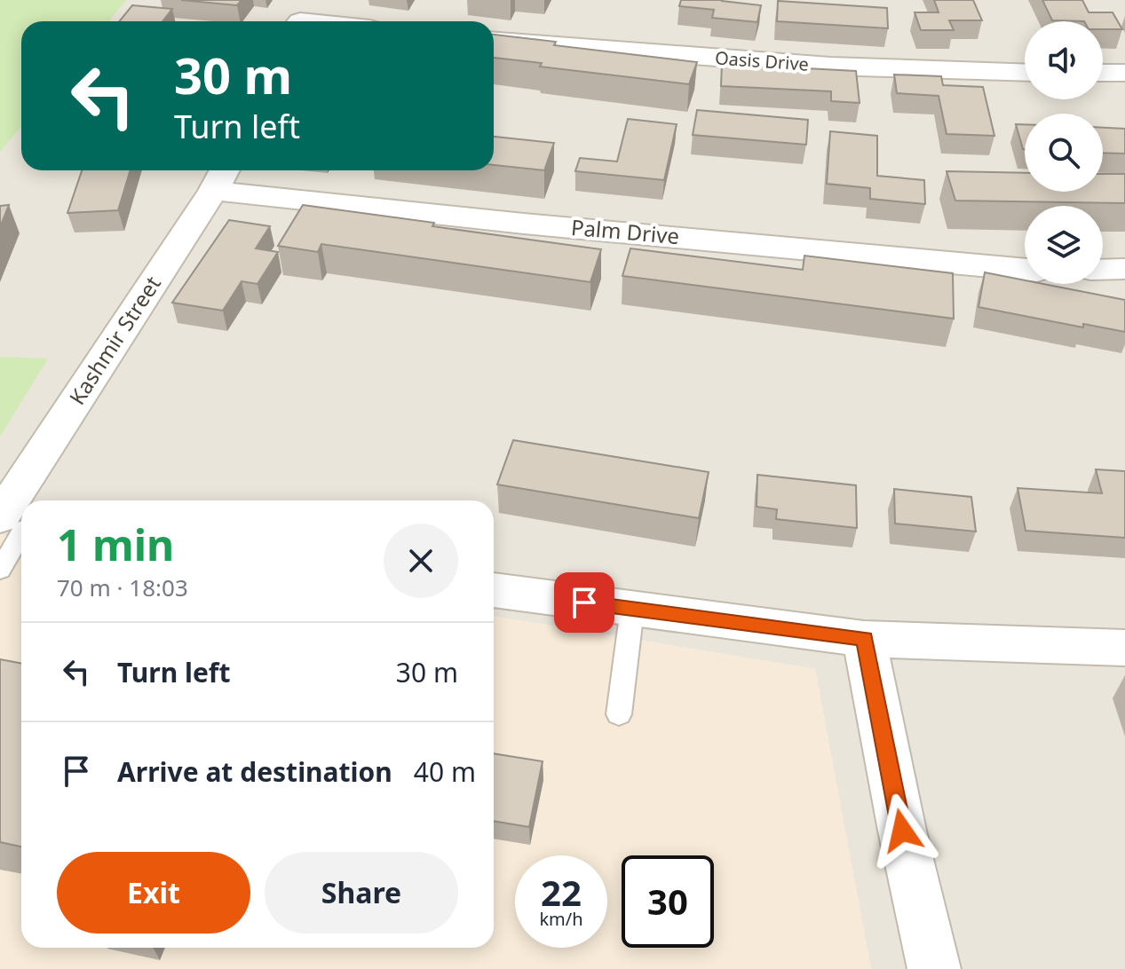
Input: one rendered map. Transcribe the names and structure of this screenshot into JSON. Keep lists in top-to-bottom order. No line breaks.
{"streets":{"street":["Oasis Drive","Palm Drive","Kashmir Street"]},"crossings":[["Palm Drive","Kashmir Street"]],"page":{"turn":["30 m","Turn left"],"heading":["1 min","70 m · 18:03"],"list":[{"name":"Turn left","value":"30 m"},{"name":"Arrive at destination","value":"40 m"}],"buttons":["Exit","Share"],"speed":"22 km/h","limit":"30"}}
